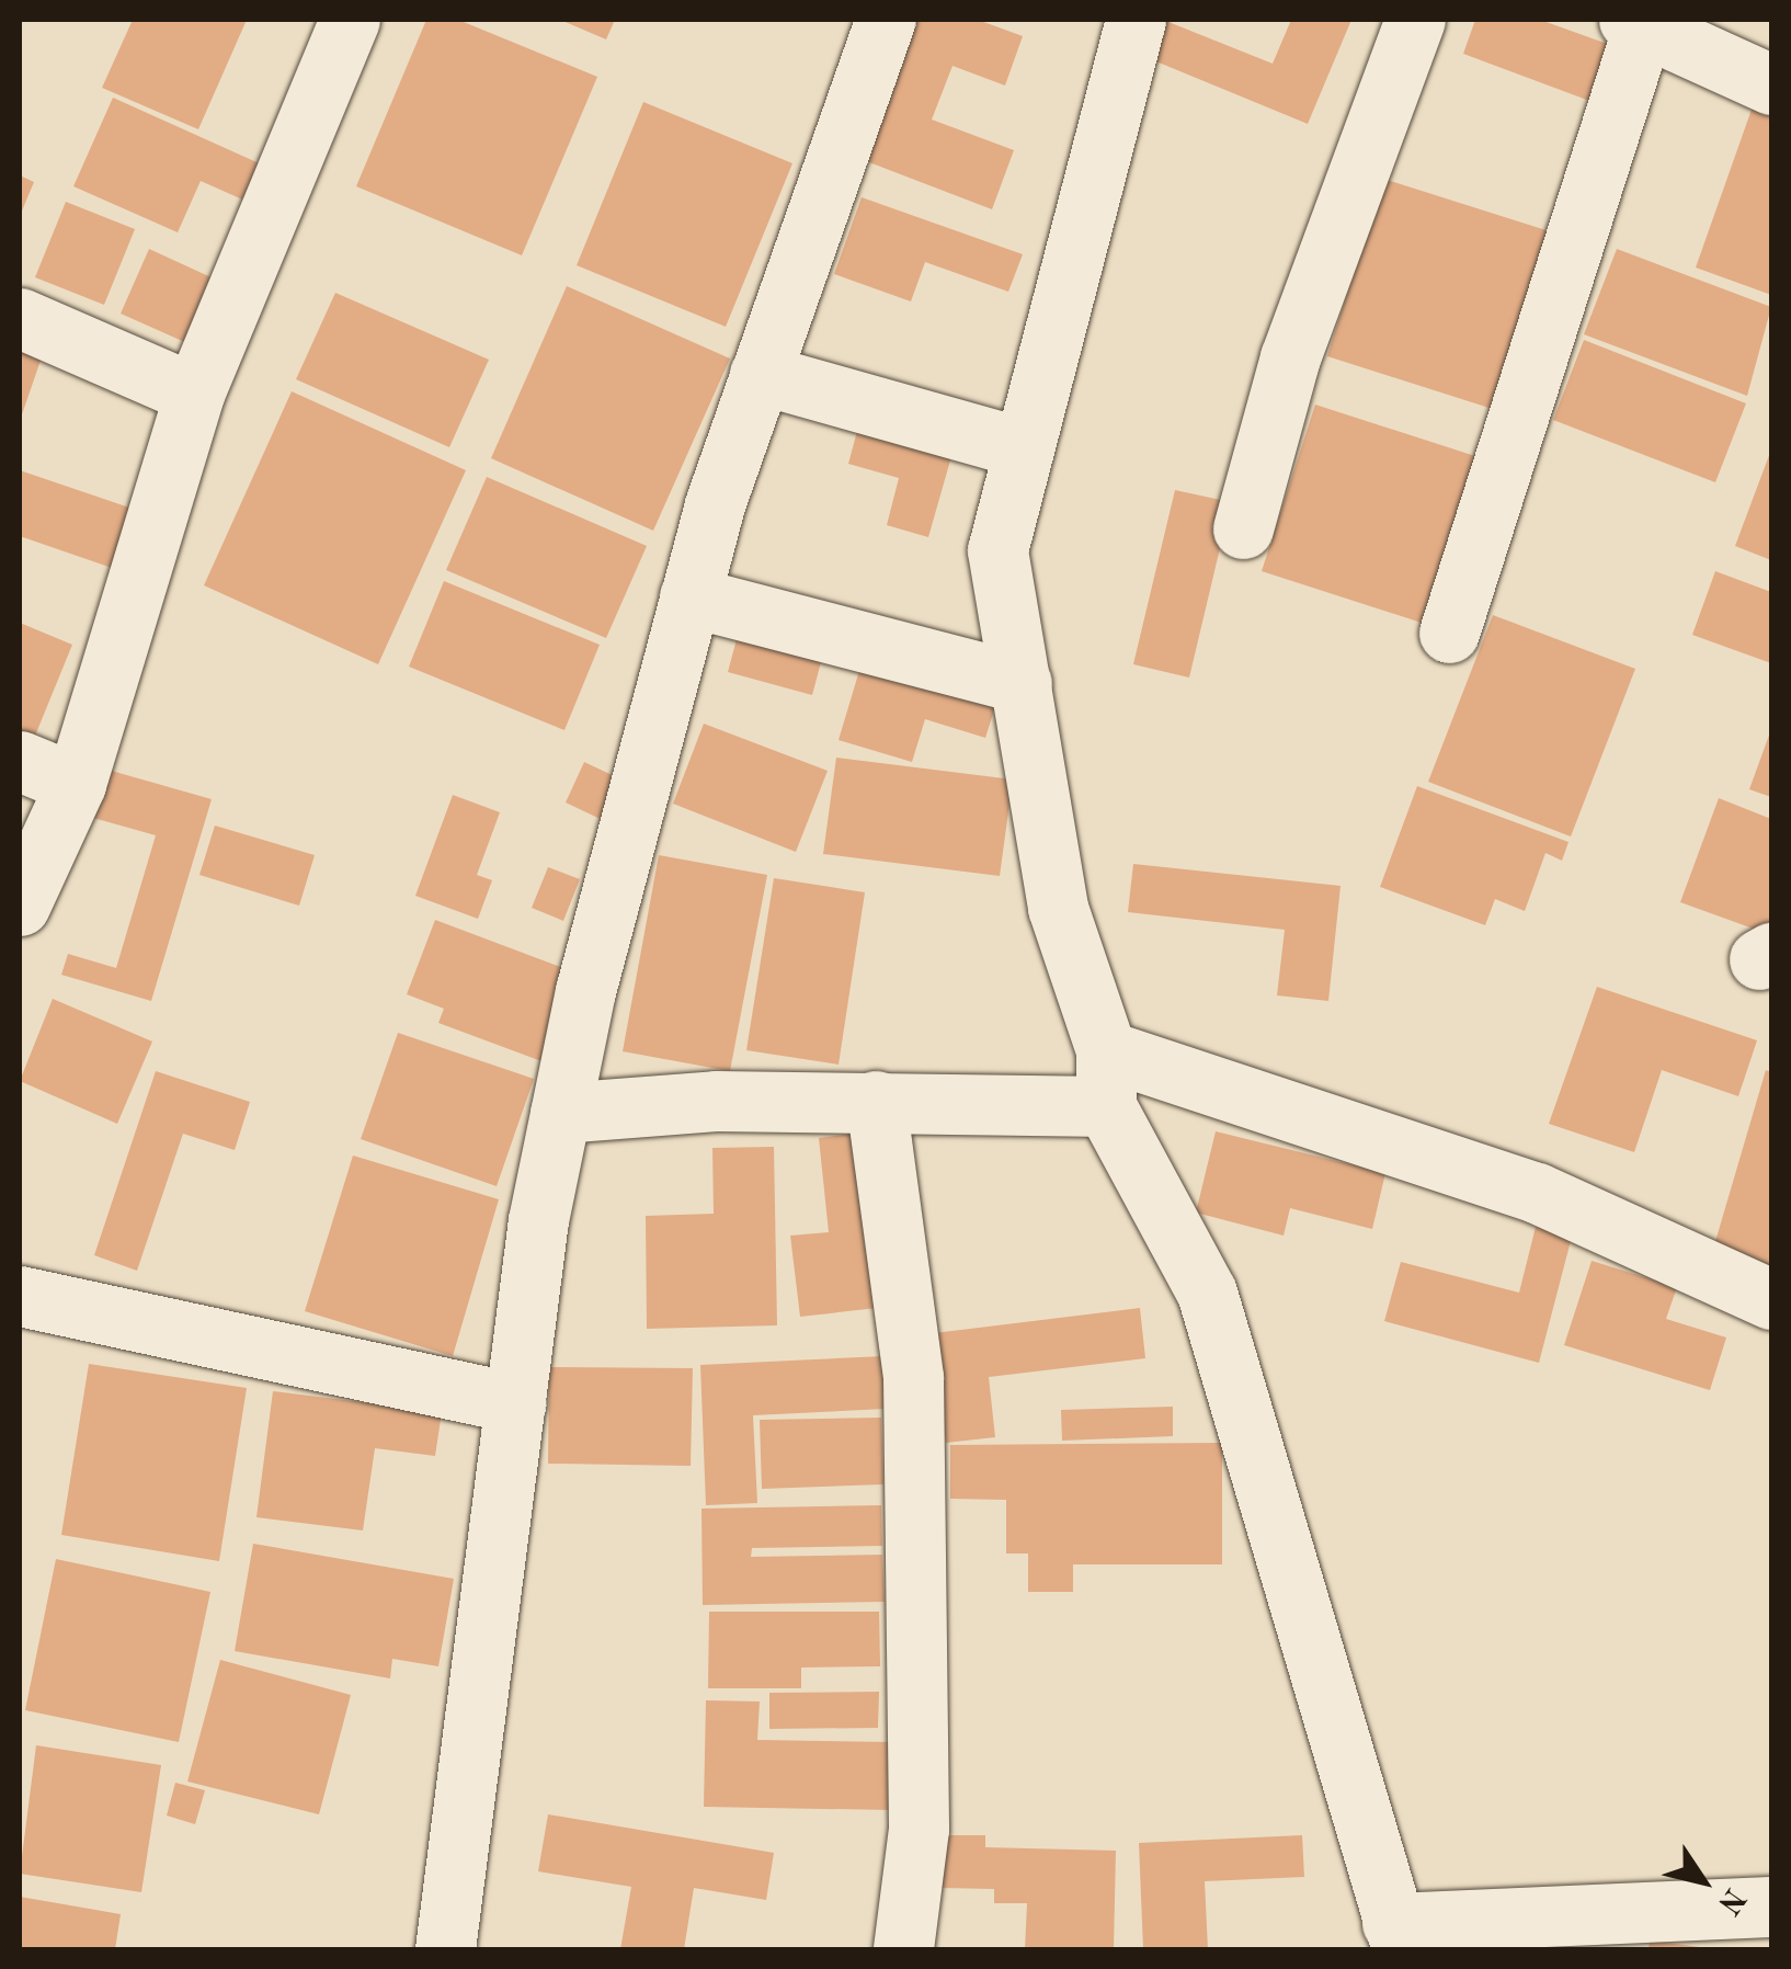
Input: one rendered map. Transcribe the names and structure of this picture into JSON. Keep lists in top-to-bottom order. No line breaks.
{"north":"bottom right"}
